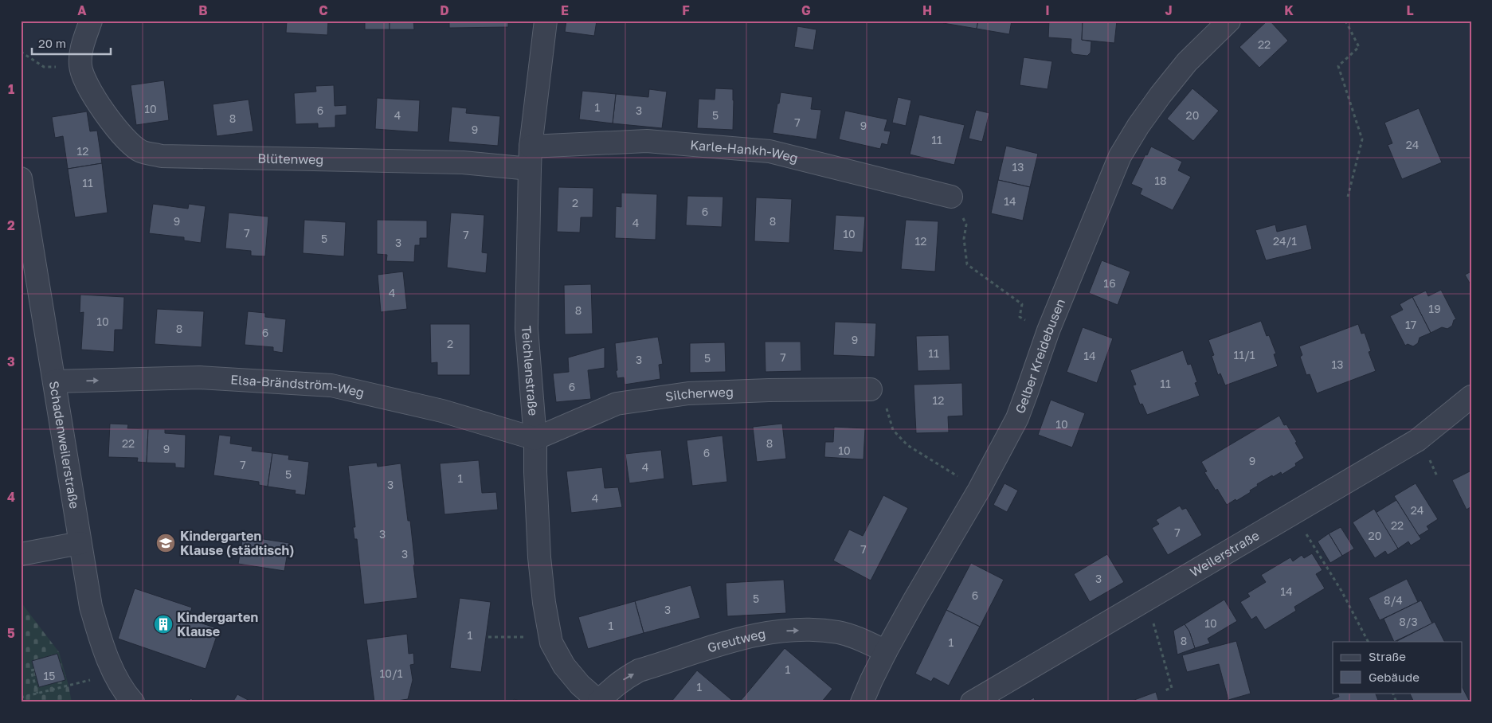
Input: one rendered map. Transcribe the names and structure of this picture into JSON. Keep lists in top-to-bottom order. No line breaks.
{"streets":{"street":["Karle-Hankh-Weg","Blütenweg","Gelber Kreidebusen","Teichlenstraße","Elsa-Brändström-Weg","Silcherweg","Schadenweilerstraße","Weilerstraße","Greutweg"]},"crossings":[["Karle-Hankh-Weg","Teichlenstraße"],["Blütenweg","Teichlenstraße"],["Gelber Kreidebusen","Greutweg"],["Teichlenstraße","Elsa-Brändström-Weg"],["Teichlenstraße","Silcherweg"],["Teichlenstraße","Greutweg"],["Elsa-Brändström-Weg","Silcherweg"],["Elsa-Brändström-Weg","Schadenweilerstraße"]],"one_way":["Elsa-Brändström-Weg","Greutweg"],"places":{"school or university":["Kindergarten Klause (städtisch)"],"building":["Kindergarten Klause"]},"house_numbers":["22","1","10","6","3","4","5","20","8","7","9","9","11","24","12","13","18","11","14","2","6","9","8","4","7","10","7","5","12","24/1","3","16","4","19","8","10","17","8","6","9","2","11","11/1","14","7","5","3","13","11","6","12","10","22","8","9","10","6","9","7","4","5","1","3","4","24","22","7","3","20","7","3","3","14","6","5","8/4","3","8/3","10","1","1","8","1","1","10/1","15","1"],"legend":["Straße","Gebäude"],"scale_bar":"20 m","grid":{"columns":["A","B","C","D","E","F","G","H","I","J","K","L"],"rows":["1","2","3","4","5"]}}
